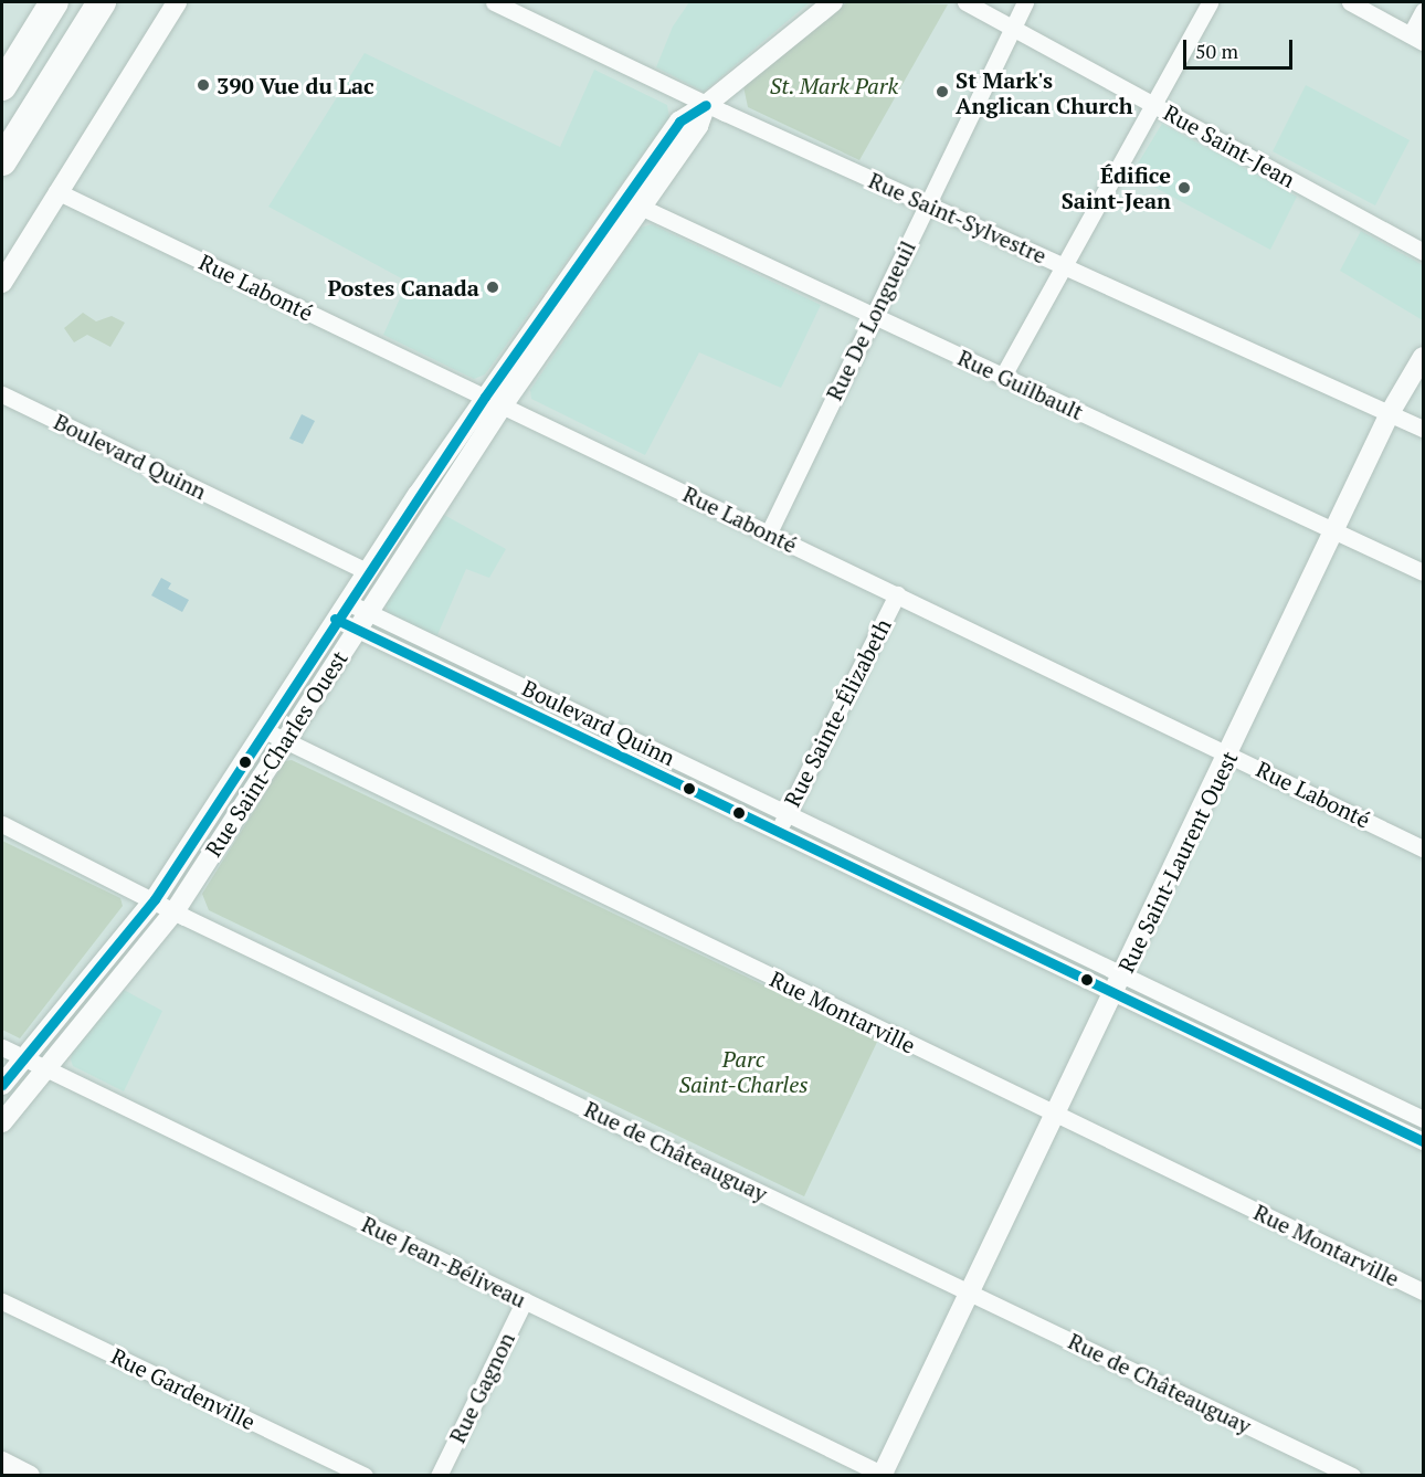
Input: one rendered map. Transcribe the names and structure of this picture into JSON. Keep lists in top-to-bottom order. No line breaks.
{"streets":{"street":["Rue Saint-Jean","Rue Saint-Sylvestre","Rue Labonté","Rue De Longueuil","Rue Guilbault","Boulevard Quinn","Rue Sainte-Élizabeth","Rue Saint-Charles Ouest","Rue Saint-Laurent Ouest","Rue Montarville","Rue de Châteauguay","Rue Jean-Béliveau","Rue Gagnon","Rue Gardenville"]},"crossings":[["Rue Saint-Jean","Rue De Longueuil"],["Rue Saint-Sylvestre","Rue De Longueuil"],["Rue Saint-Sylvestre","Rue Saint-Charles Ouest"],["Rue Saint-Sylvestre","Rue Saint-Laurent Ouest"],["Rue Labonté","Rue De Longueuil"],["Rue Labonté","Rue Sainte-Élizabeth"],["Rue Labonté","Rue Saint-Charles Ouest"],["Rue Labonté","Rue Saint-Laurent Ouest"],["Rue De Longueuil","Rue Guilbault"],["Rue Guilbault","Rue Saint-Charles Ouest"],["Rue Guilbault","Rue Saint-Laurent Ouest"],["Boulevard Quinn","Rue Sainte-Élizabeth"],["Boulevard Quinn","Rue Saint-Charles Ouest"],["Boulevard Quinn","Rue Saint-Laurent Ouest"],["Rue Saint-Charles Ouest","Rue Montarville"],["Rue Saint-Charles Ouest","Rue de Châteauguay"],["Rue Saint-Charles Ouest","Rue Jean-Béliveau"],["Rue Saint-Laurent Ouest","Rue Montarville"],["Rue Saint-Laurent Ouest","Rue de Châteauguay"],["Rue Saint-Laurent Ouest","Rue Jean-Béliveau"],["Rue Jean-Béliveau","Rue Gagnon"]],"parks":["St. Mark Park","Parc Saint-Charles"],"places":["390 Vue du Lac","St Mark's Anglican Church","Édifice Saint-Jean","Postes Canada"],"scale_bar":"50 m"}
